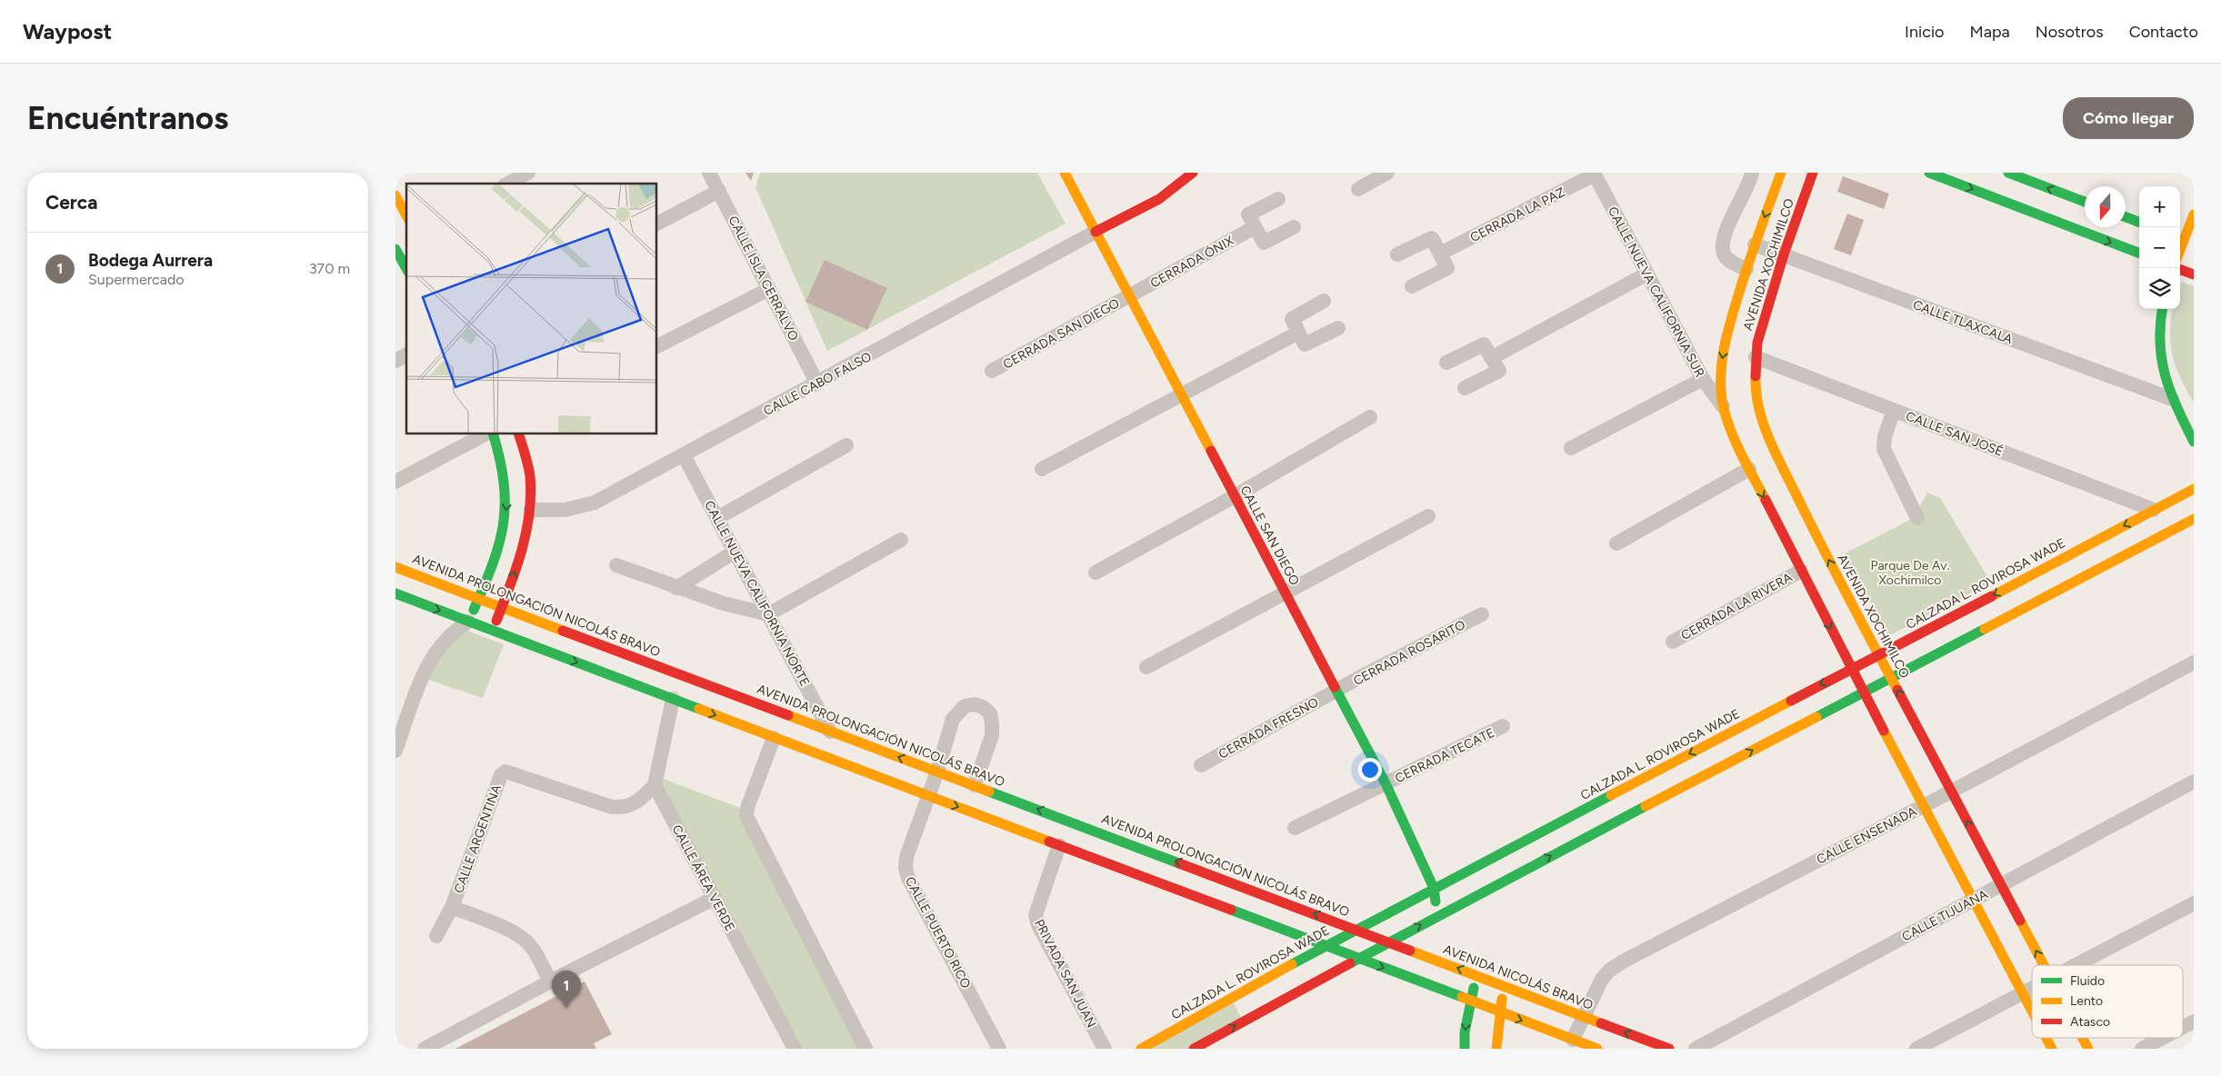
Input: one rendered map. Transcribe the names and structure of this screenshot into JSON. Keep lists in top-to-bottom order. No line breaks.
{"streets":{"main road":["AVENIDA XOCHIMILCO","CALLE SAN DIEGO","CALZADA L. ROVIROSA WADE","AVENIDA PROLONGACIÓN NICOLÁS BRAVO","AVENIDA NICOLÁS BRAVO"],"street":["CERRADA LA PAZ","CERRADA ÓNIX","CALLE ISLA CERRALVO","CALLE NUEVA CALIFORNIA SUR","CALLE TLAXCALA","CERRADA SAN DIEGO","CALLE CABO FALSO","CALLE SAN JOSÉ","CALLE NUEVA CALIFORNIA NORTE","CERRADA LA RIVERA","CERRADA ROSARITO","CERRADA FRESNO","CERRADA TECATE","CALLE ENSENADA","CALLE ARGENTINA","CALLE ÁREA VERDE","CALLE TIJUANA","CALLE PUERTO RICO","PRIVADA SAN JUAN"]},"crossings":[["CERRADA LA PAZ","CALLE NUEVA CALIFORNIA SUR"],["CERRADA ÓNIX","CERRADA SAN DIEGO"],["CERRADA ÓNIX","CALLE SAN DIEGO"],["AVENIDA XOCHIMILCO","CALLE NUEVA CALIFORNIA SUR"],["AVENIDA XOCHIMILCO","CALLE TLAXCALA"],["AVENIDA XOCHIMILCO","CALLE SAN JOSÉ"],["AVENIDA XOCHIMILCO","CALZADA L. ROVIROSA WADE"],["AVENIDA XOCHIMILCO","CERRADA LA RIVERA"],["AVENIDA XOCHIMILCO","CALLE ENSENADA"],["AVENIDA XOCHIMILCO","CALLE TIJUANA"],["CALLE ISLA CERRALVO","CALLE CABO FALSO"],["CERRADA SAN DIEGO","CALLE SAN DIEGO"],["CALLE CABO FALSO","CALLE SAN DIEGO"],["CALLE CABO FALSO","CALLE NUEVA CALIFORNIA NORTE"],["CALLE SAN JOSÉ","CALZADA L. ROVIROSA WADE"],["CALLE SAN DIEGO","CALZADA L. ROVIROSA WADE"],["CALLE SAN DIEGO","CERRADA ROSARITO"],["CALLE SAN DIEGO","CERRADA FRESNO"],["CALLE SAN DIEGO","CERRADA TECATE"],["CALZADA L. ROVIROSA WADE","AVENIDA PROLONGACIÓN NICOLÁS BRAVO"],["CALZADA L. ROVIROSA WADE","AVENIDA NICOLÁS BRAVO"],["CALLE NUEVA CALIFORNIA NORTE","AVENIDA PROLONGACIÓN NICOLÁS BRAVO"],["AVENIDA PROLONGACIÓN NICOLÁS BRAVO","CALLE PUERTO RICO"],["AVENIDA PROLONGACIÓN NICOLÁS BRAVO","AVENIDA NICOLÁS BRAVO"],["CERRADA ROSARITO","CERRADA FRESNO"],["CALLE ENSENADA","AVENIDA NICOLÁS BRAVO"],["CALLE ARGENTINA","CALLE ÁREA VERDE"]],"parks":["Parque De Av. Xochimilco"],"legend":["Fluido","Lento","Atasco"],"north":"bottom","page":{"header":"Waypost","nav":["Inicio","Mapa","Nosotros","Contacto"],"buttons":"Cómo llegar","title":"Encuéntranos","heading":"Cerca","map_buttons":["+","−"],"list":[{"mark":"1","name":"Bodega Aurrera","note":"Supermercado","value":"370 m"}],"pins":"1"}}
